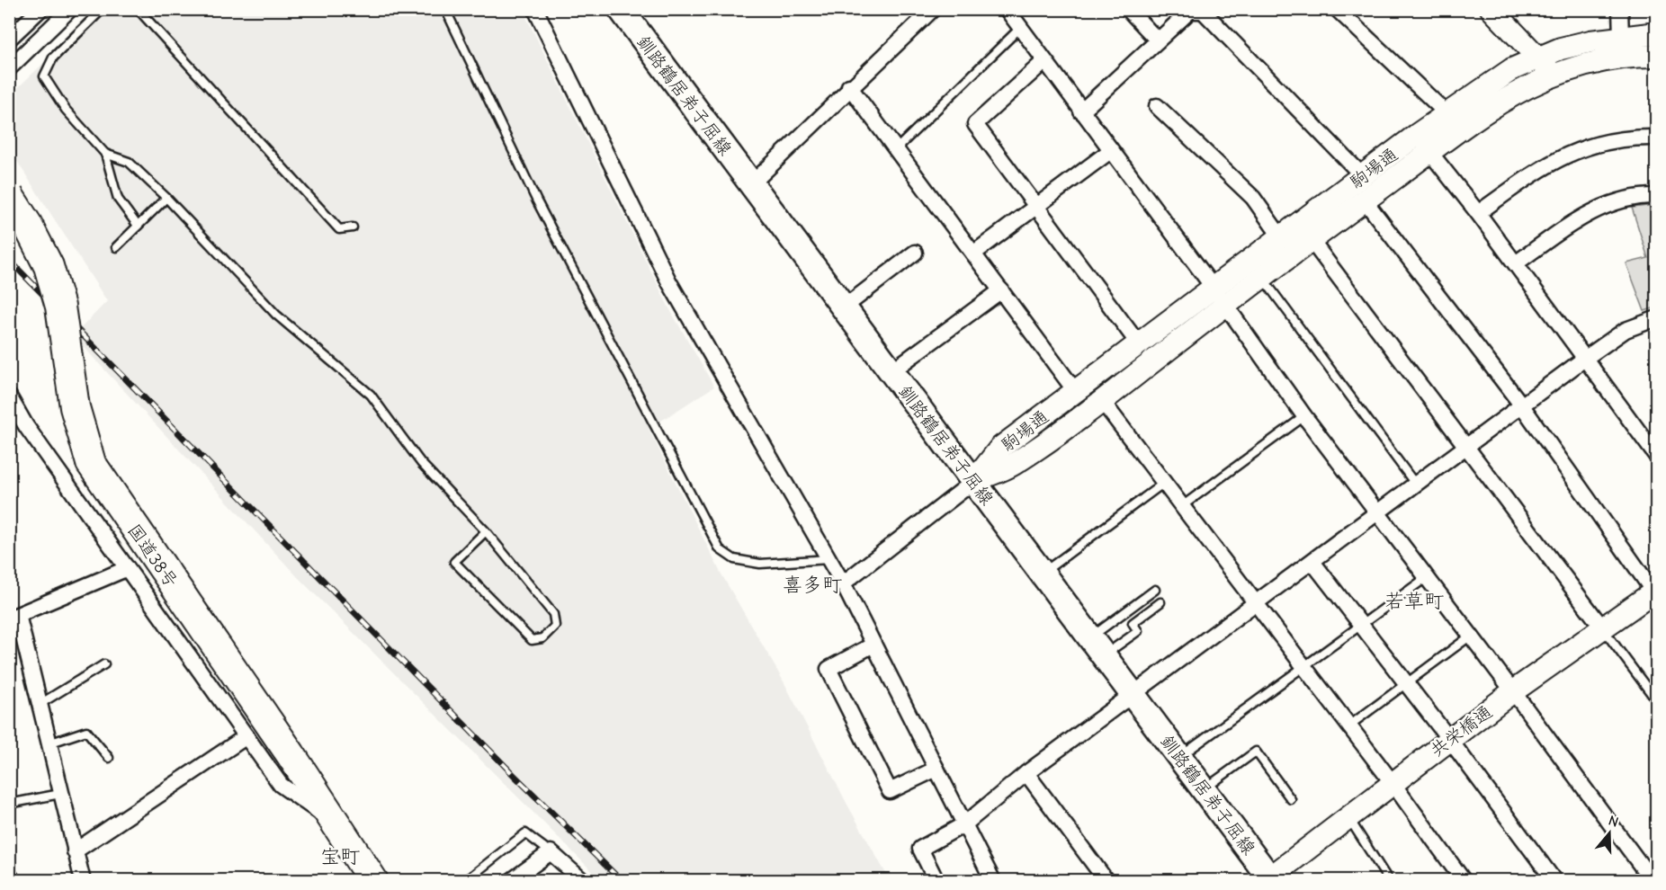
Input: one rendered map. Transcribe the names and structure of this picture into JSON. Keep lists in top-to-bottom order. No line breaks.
{"streets":{"highway":["国道38号"],"main road":["釧路鶴居弟子屈線"],"street":["駒場通","共栄橋通"]},"crossings":[["釧路鶴居弟子屈線","駒場通"],["釧路鶴居弟子屈線","共栄橋通"]],"districts":["喜多町","若草町","宝町"],"north":"top"}
